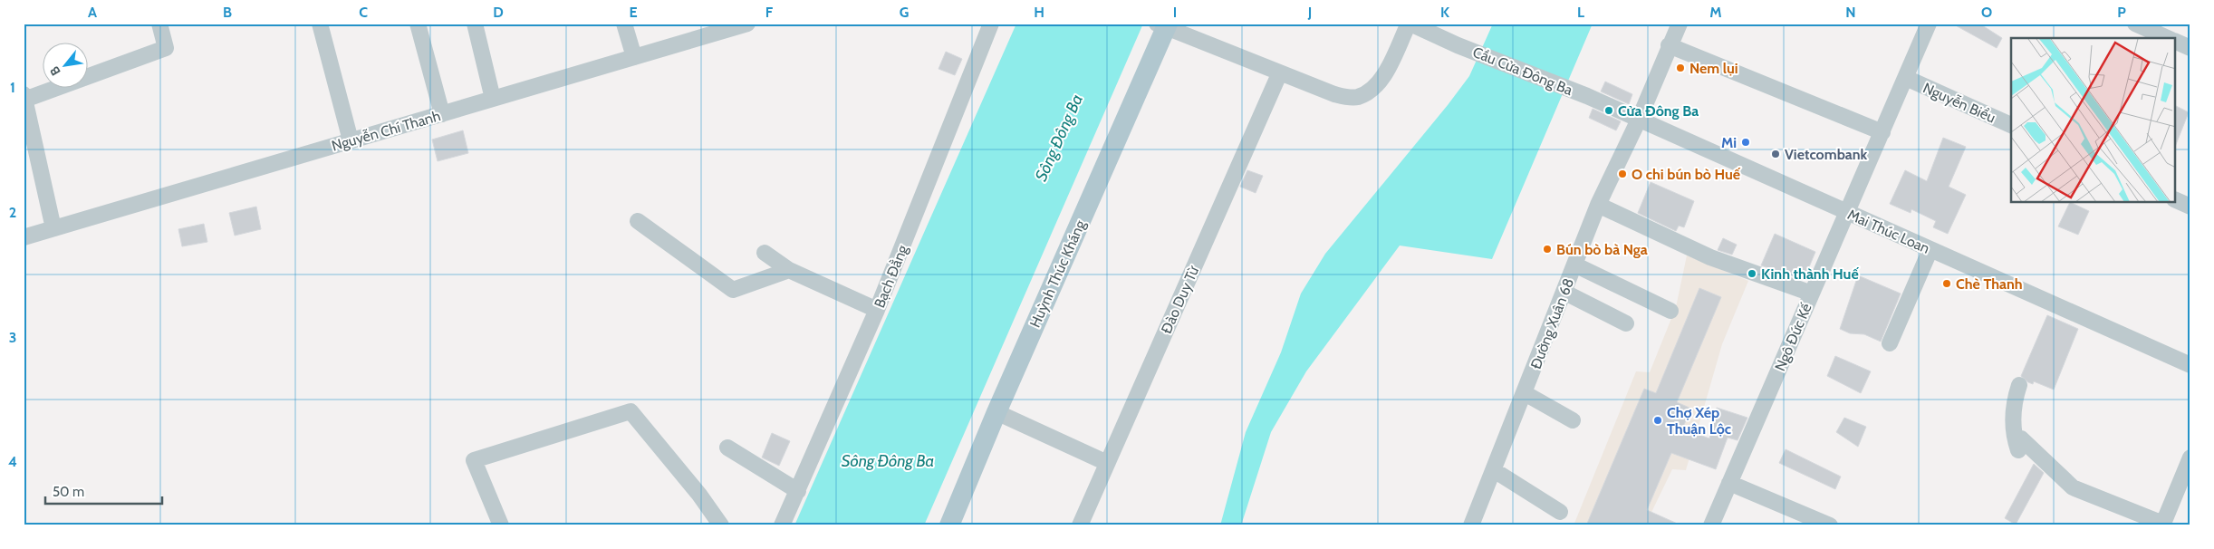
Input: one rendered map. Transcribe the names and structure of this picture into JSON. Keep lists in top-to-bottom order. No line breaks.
{"streets":{"main road":["Huỳnh Thúc Kháng"],"street":["Cầu Cửa Đông Ba","Nguyễn Biểu","Nguyễn Chí Thanh","Mai Thúc Loan","Bạch Đằng","Đào Duy Từ","Đường Xuân 68","Ngô Đức Kế"]},"crossings":[["Cầu Cửa Đông Ba","Mai Thúc Loan"],["Nguyễn Biểu","Ngô Đức Kế"],["Mai Thúc Loan","Đường Xuân 68"],["Mai Thúc Loan","Ngô Đức Kế"]],"water":["Sông Đông Ba"],"places":["Nem lụi","Cửa Đông Ba","Mi","Vietcombank","O chi bún bò Huế","Bún bò bà Nga","Kinh thành Huế","Chè Thanh","Chợ Xép Thuận Lộc"],"scale_bar":"50 m","north":"bottom left","grid":{"columns":["A","B","C","D","E","F","G","H","I","J","K","L","M","N","O","P"],"rows":["1","2","3","4"]}}
